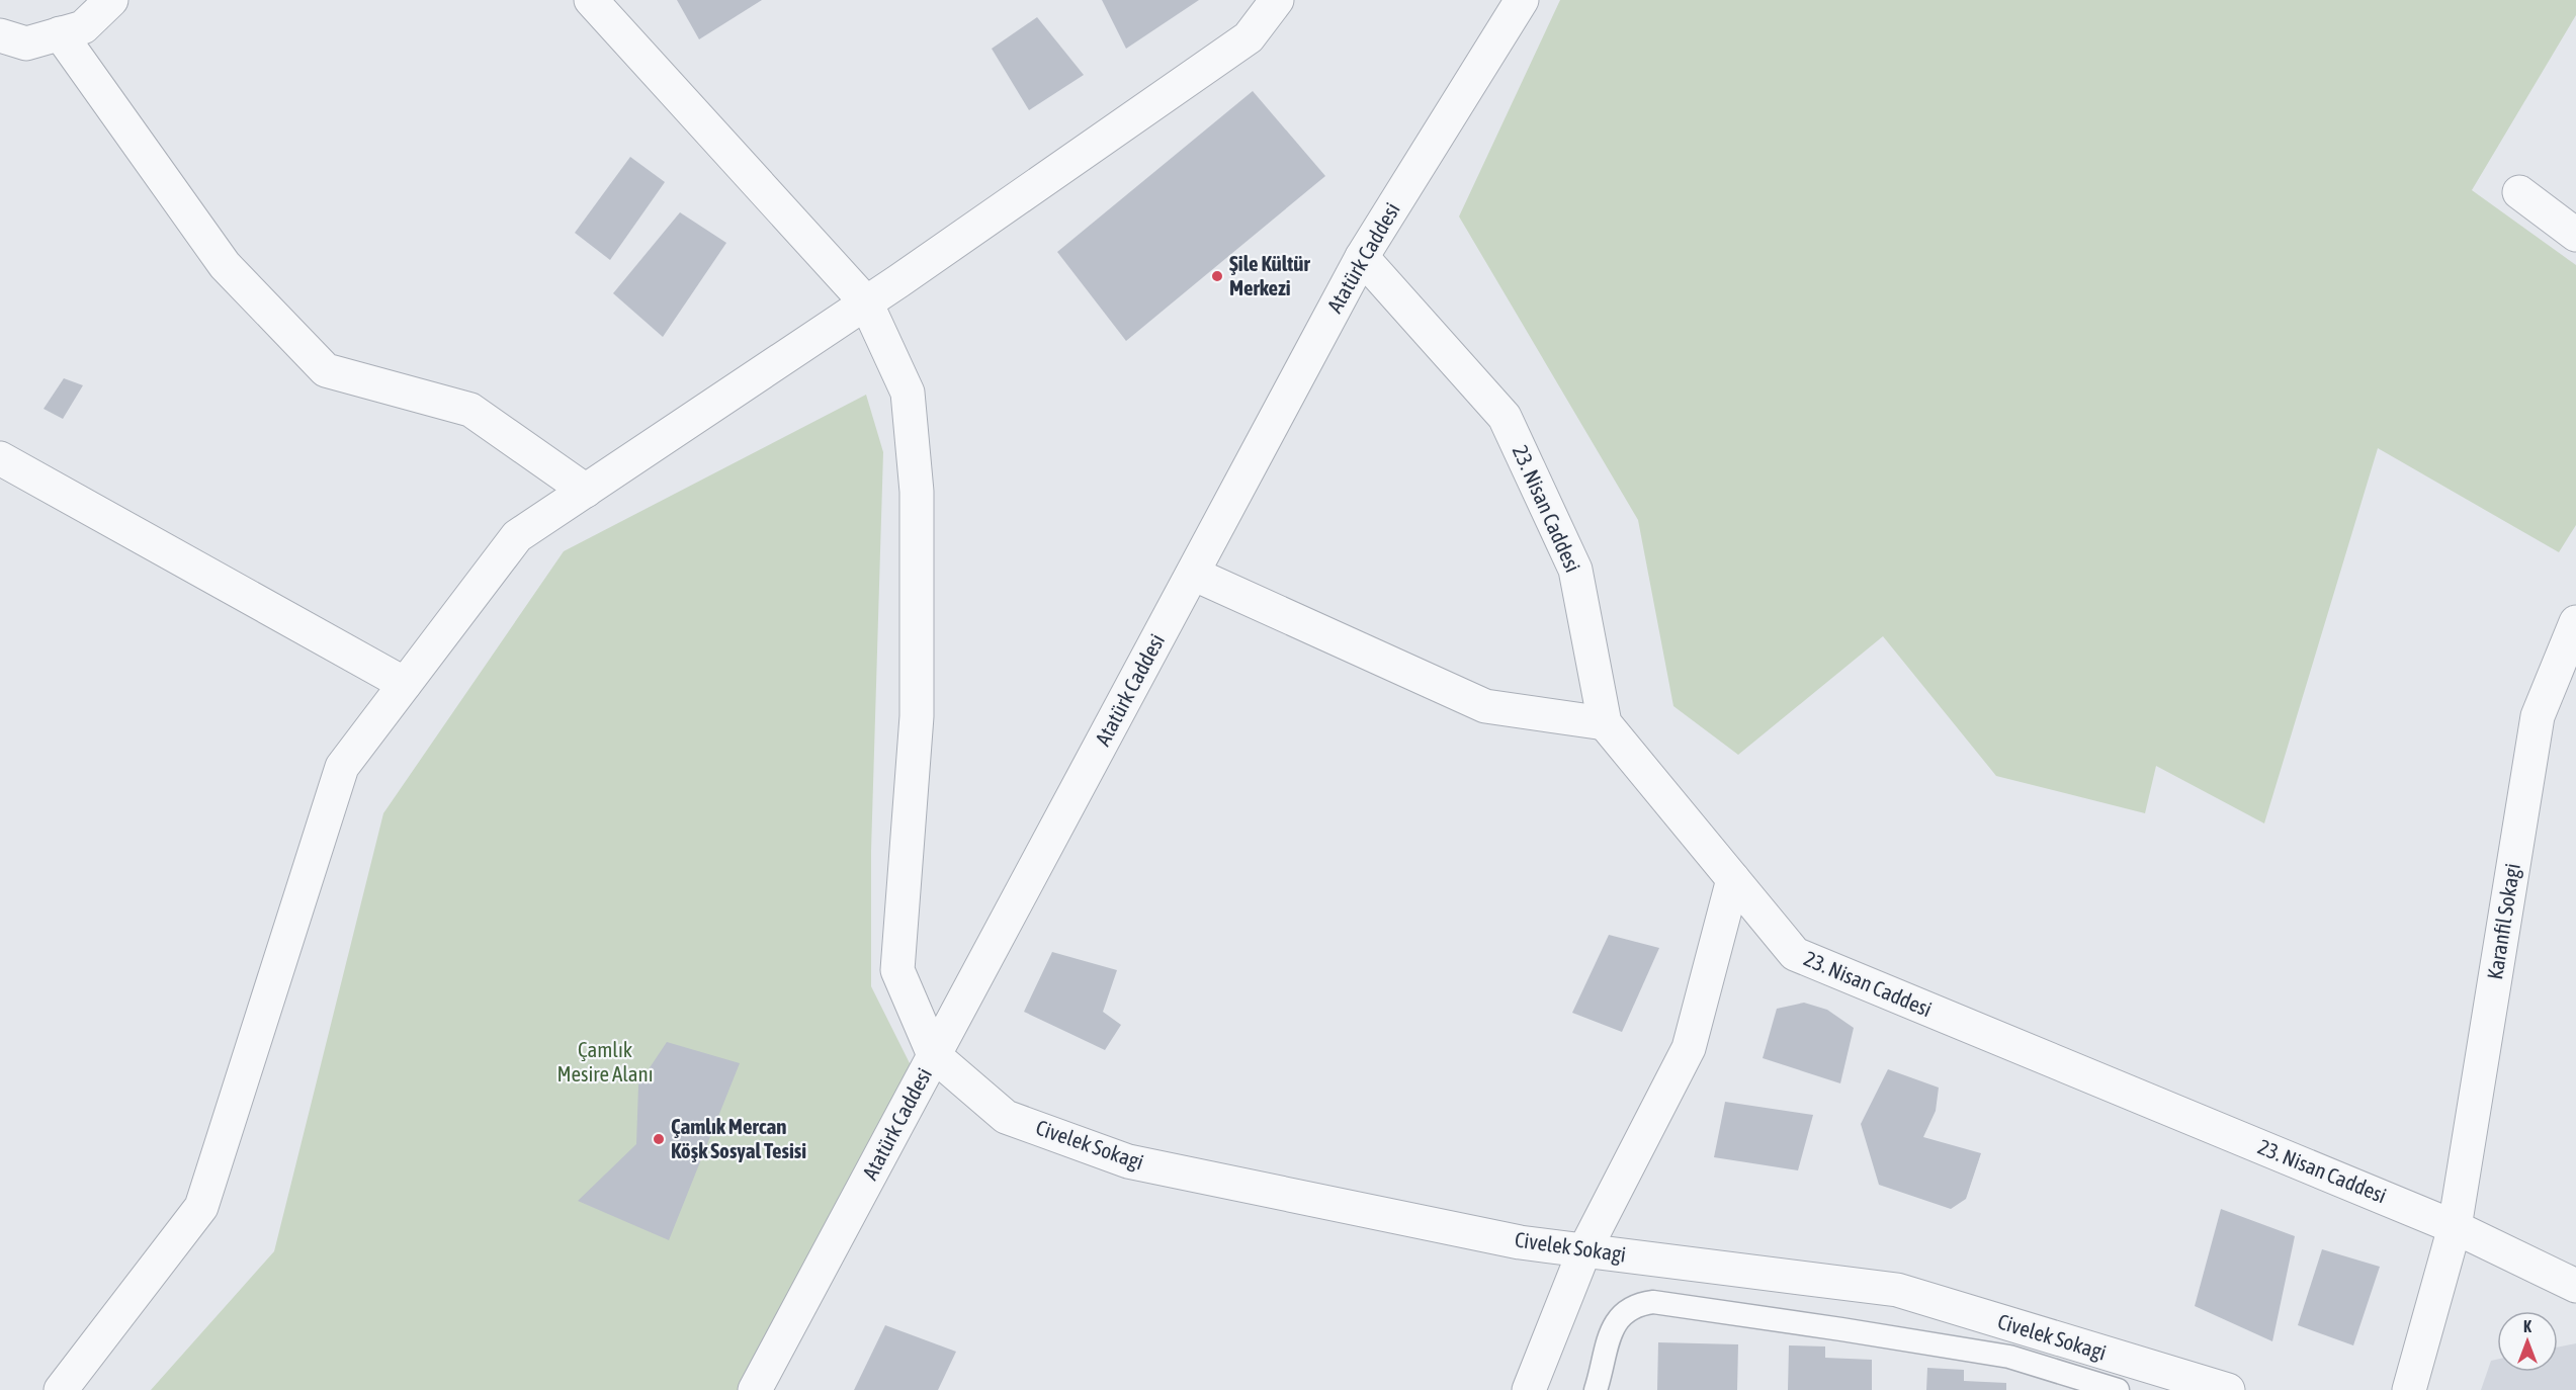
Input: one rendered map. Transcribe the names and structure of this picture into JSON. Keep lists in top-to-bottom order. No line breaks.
{"streets":{"street":["Atatürk Caddesi","23. Nisan Caddesi","Karanfil Sokagi","Civelek Sokagi"]},"crossings":[["Atatürk Caddesi","23. Nisan Caddesi"],["Atatürk Caddesi","Civelek Sokagi"],["23. Nisan Caddesi","Karanfil Sokagi"]],"parks":["Çamlık Mesire Alanı"],"places":["Şile Kültür Merkezi","Çamlık Mercan Köşk Sosyal Tesisi"],"north":"top"}
